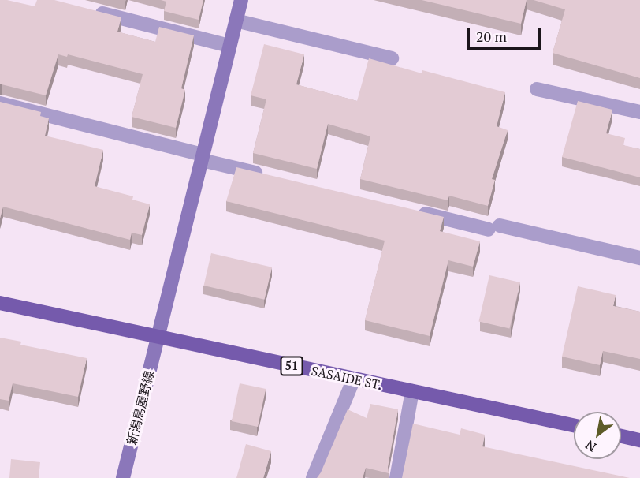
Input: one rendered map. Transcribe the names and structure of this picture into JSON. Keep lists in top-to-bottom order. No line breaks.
{"streets":{"main road":["51","SASAIDE ST."],"street":["新潟鳥屋野線"]},"crossings":[["SASAIDE ST.","新潟鳥屋野線"]],"scale_bar":"20 m","north":"bottom left"}
